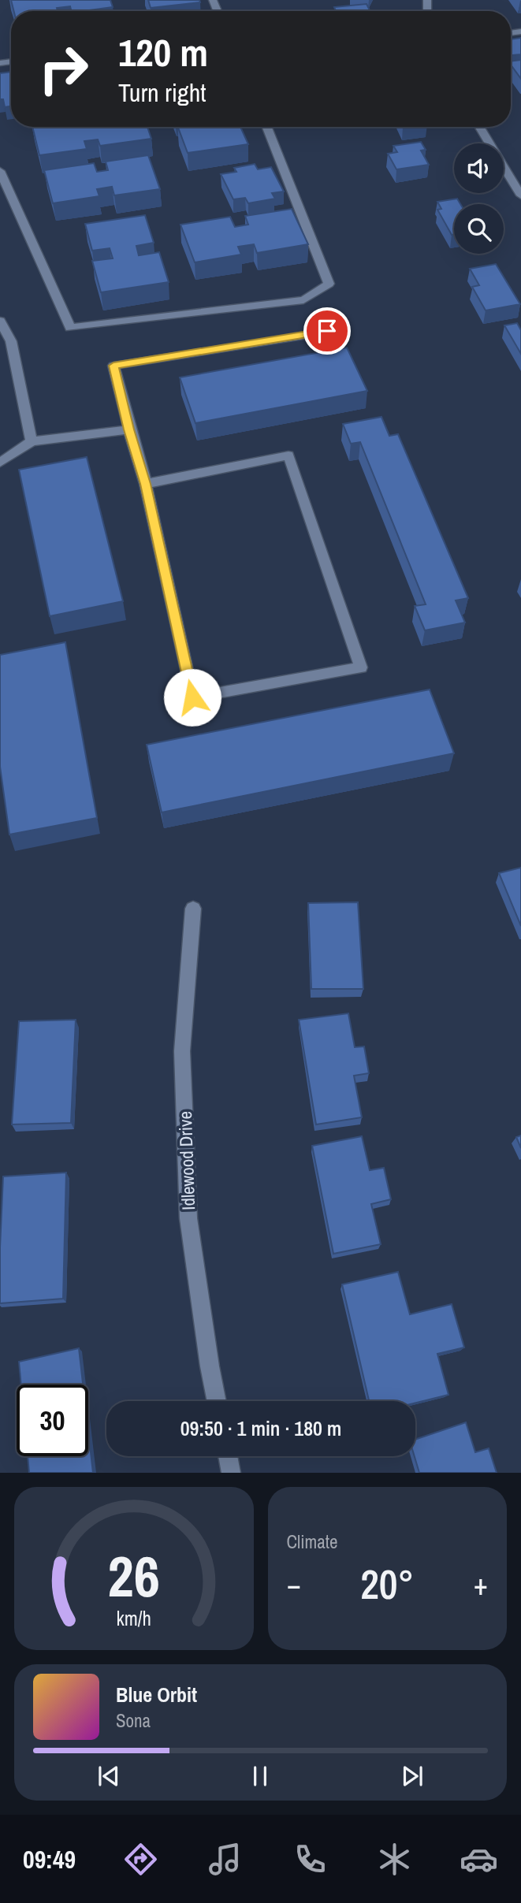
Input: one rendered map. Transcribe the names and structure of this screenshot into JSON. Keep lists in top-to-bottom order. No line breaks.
{"streets":{"street":["Idlewood Drive"]},"page":{"turn":["120 m","Turn right"],"limit":"30","trip":"09:50 · 1 min · 180 m","tile":"Climate","heat":["−","20°","+"],"song":["Blue Orbit","Sona"],"tabs":"09:49","gauge":["26","km/h"]}}
